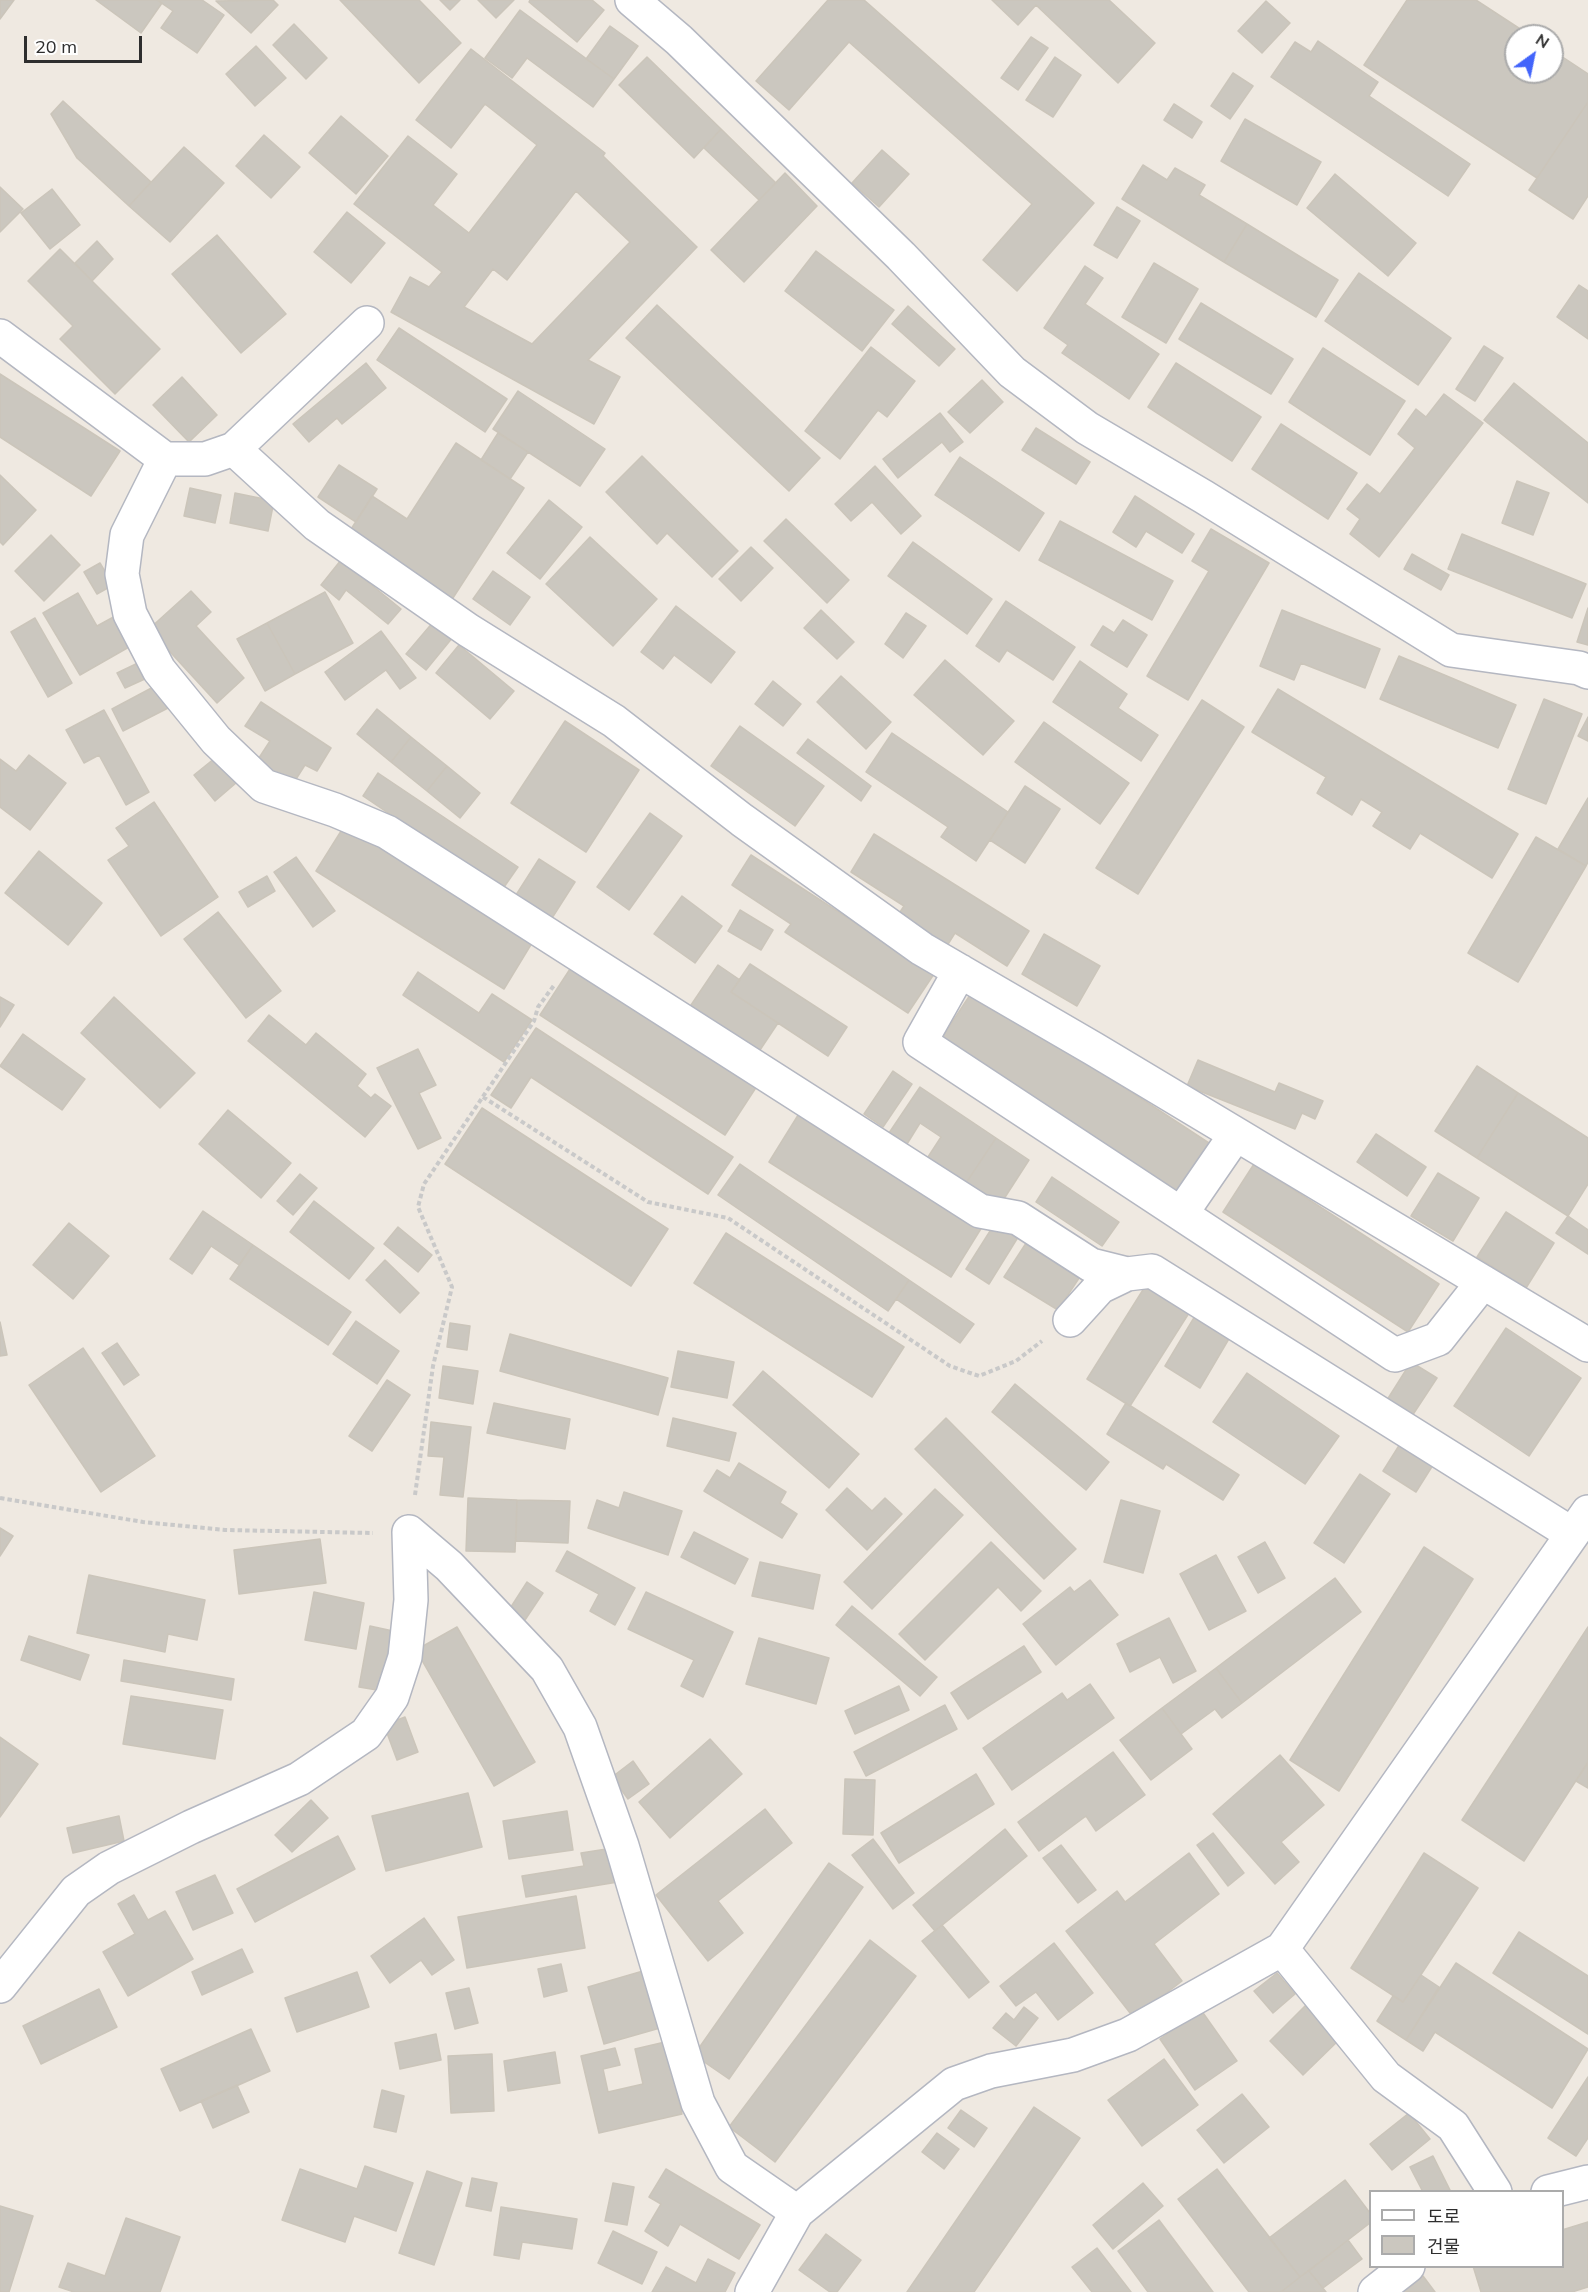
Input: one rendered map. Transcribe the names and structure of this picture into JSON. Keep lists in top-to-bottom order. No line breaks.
{"legend":["도로","건물"],"scale_bar":"20 m","north":"top right"}
